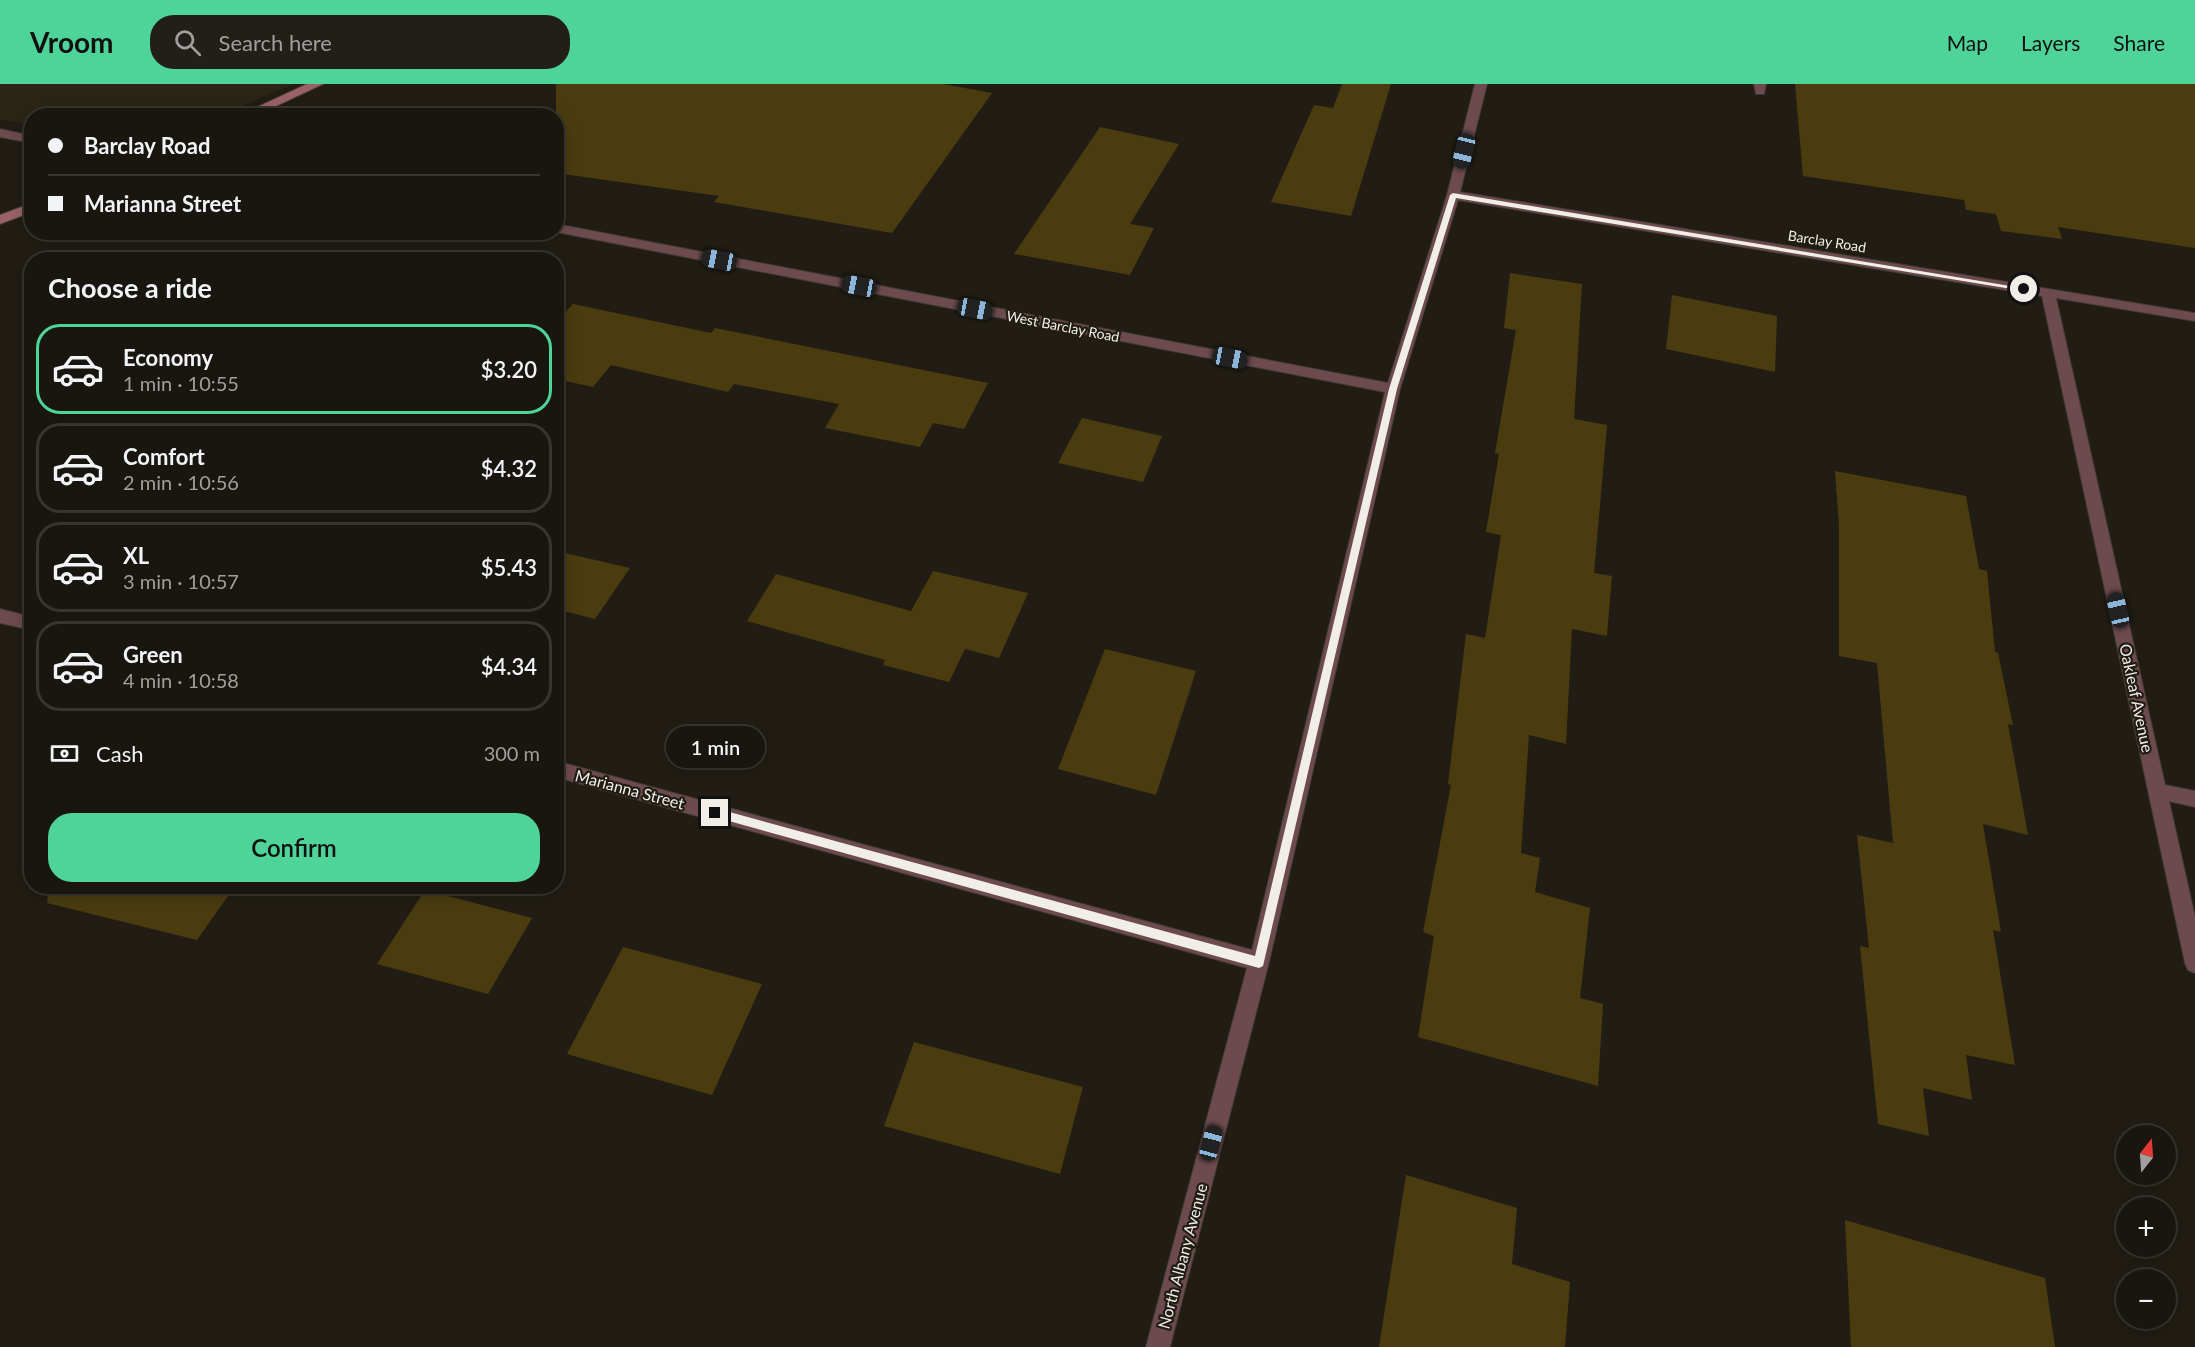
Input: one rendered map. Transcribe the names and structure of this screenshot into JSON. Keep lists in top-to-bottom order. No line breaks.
{"streets":{"street":["Barclay Road","West Barclay Road","Oakleaf Avenue","Marianna Street","North Albany Avenue"]},"crossings":[["Barclay Road","Oakleaf Avenue"],["Barclay Road","North Albany Avenue"],["West Barclay Road","North Albany Avenue"],["Marianna Street","North Albany Avenue"]],"north":"top","page":{"header":"Vroom","search":"Search here","nav":["Map","Layers","Share"],"banner":["Barclay Road","Marianna Street"],"heading":"Choose a ride","list":[{"name":"Economy","note":"1 min · 10:55","value":"$3.20"},{"name":"Comfort","note":"2 min · 10:56","value":"$4.32"},{"name":"XL","note":"3 min · 10:57","value":"$5.43"},{"name":"Green","note":"4 min · 10:58","value":"$4.34"}],"pay":["Cash","300 m"],"bubble":"1 min","buttons":"Confirm","map_buttons":["+","−"]}}
